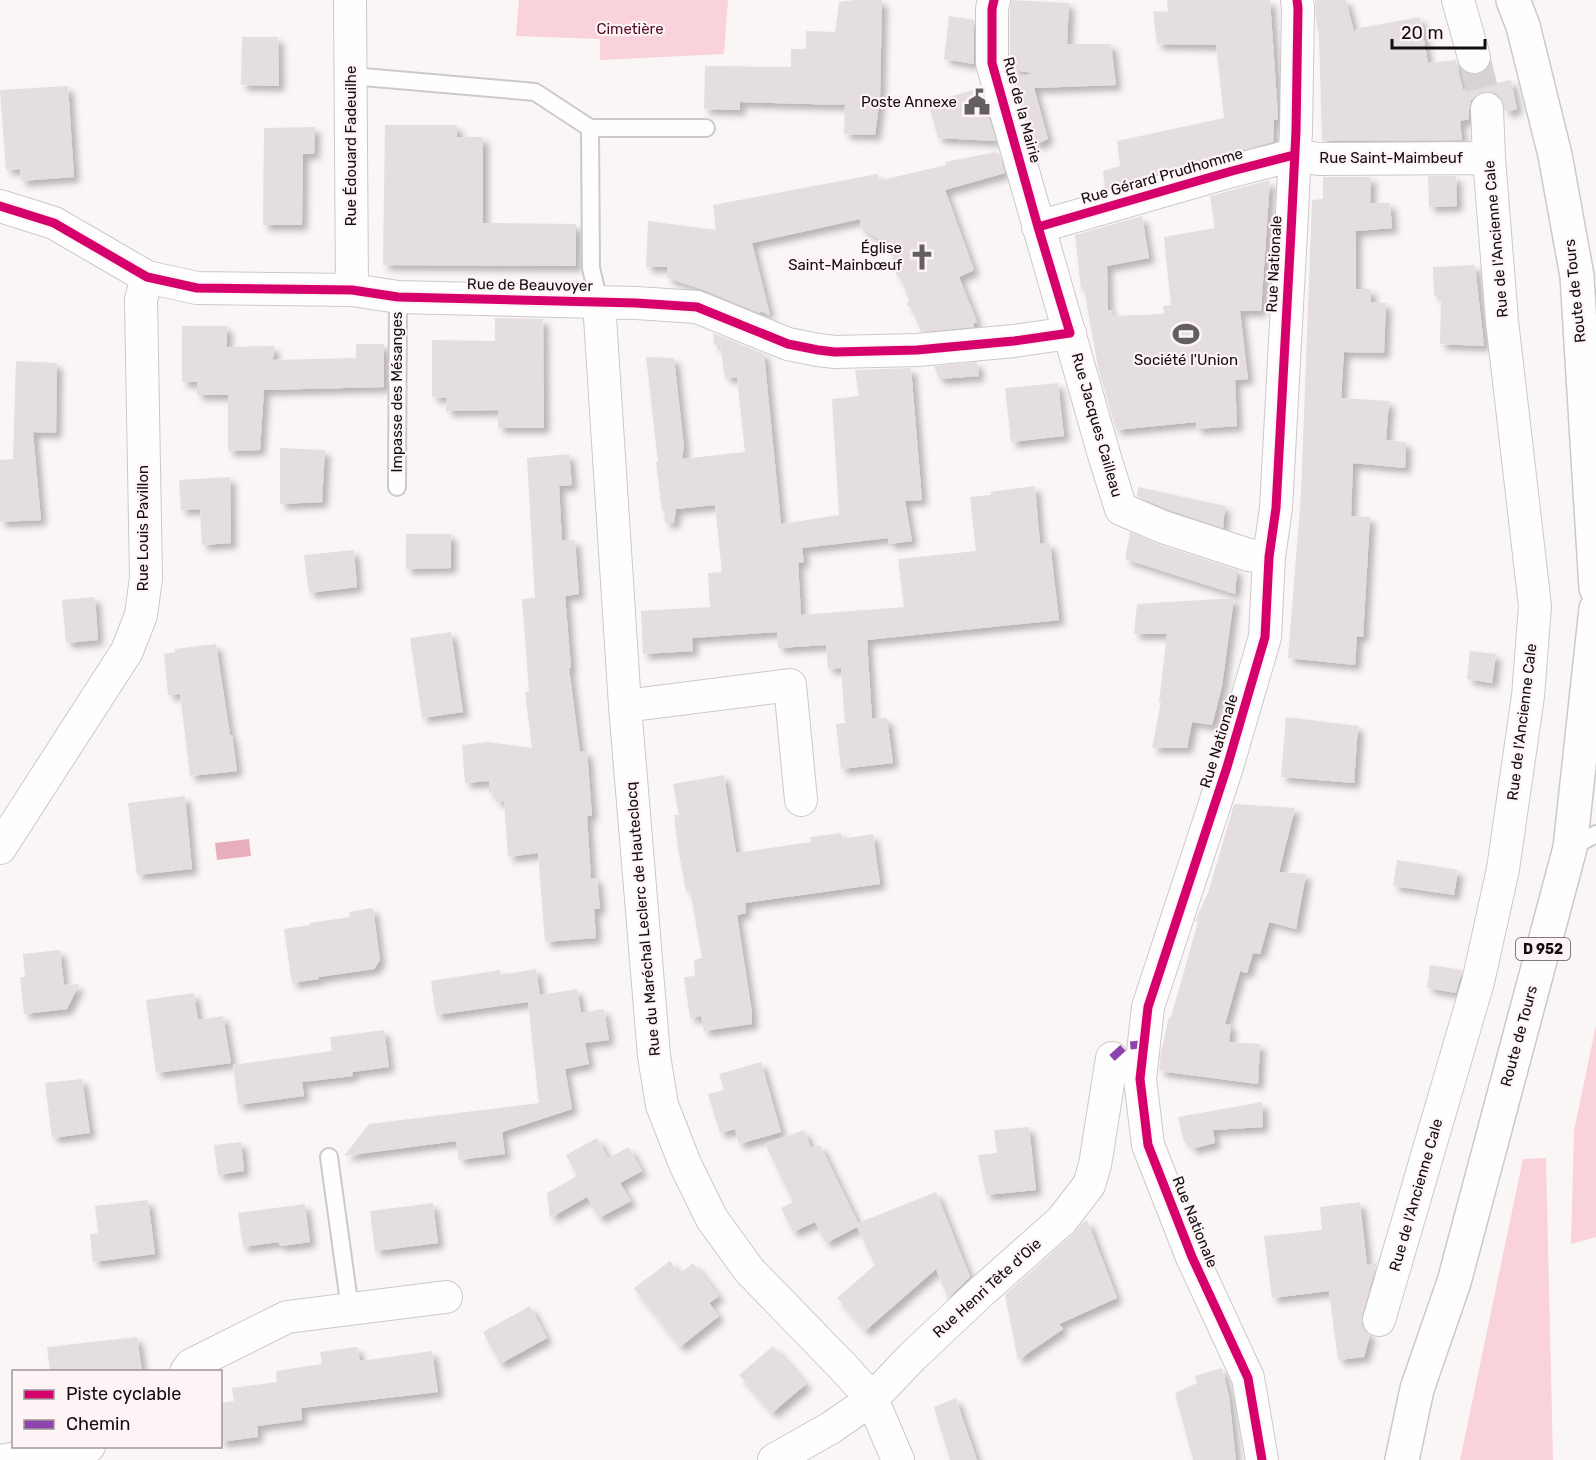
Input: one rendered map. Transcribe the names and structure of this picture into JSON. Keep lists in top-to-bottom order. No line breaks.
{"streets":{"main road":["Route de Tours","D 952"],"street":["Rue de la Mairie","Rue Édouard Fadeuilhe","Rue Saint-Maimbeuf","Rue Gérard Prudhomme","Rue de l'Ancienne Cale","Rue Nationale","Rue de Beauvoyer","Rue Jacques Cailleau","Rue Louis Pavillon","Rue du Maréchal Leclerc de Hauteclocq","Rue Henri Tête d'Oie"],"lane":["Impasse des Mésanges"]},"crossings":[["Rue de la Mairie","Rue Gérard Prudhomme"],["Rue de la Mairie","Rue Jacques Cailleau"],["Rue Édouard Fadeuilhe","Rue de Beauvoyer"],["Rue Saint-Maimbeuf","Rue Gérard Prudhomme"],["Rue Saint-Maimbeuf","Rue de l'Ancienne Cale"],["Rue Saint-Maimbeuf","Rue Nationale"],["Rue Gérard Prudhomme","Rue Nationale"],["Rue Gérard Prudhomme","Rue Jacques Cailleau"],["Rue Nationale","Rue Jacques Cailleau"],["Rue de Beauvoyer","Impasse des Mésanges"],["Rue de Beauvoyer","Rue Jacques Cailleau"],["Rue de Beauvoyer","Rue Louis Pavillon"],["Rue de Beauvoyer","Rue du Maréchal Leclerc de Hauteclocq"],["Rue du Maréchal Leclerc de Hauteclocq","Rue Henri Tête d'Oie"]],"parks":["Cimetière"],"places":{"public building":["Poste Annexe"],"church":["Église Saint-Mainbœuf"],"sports":["Société l'Union"]},"legend":["Piste cyclable","Chemin"],"scale_bar":"20 m"}
